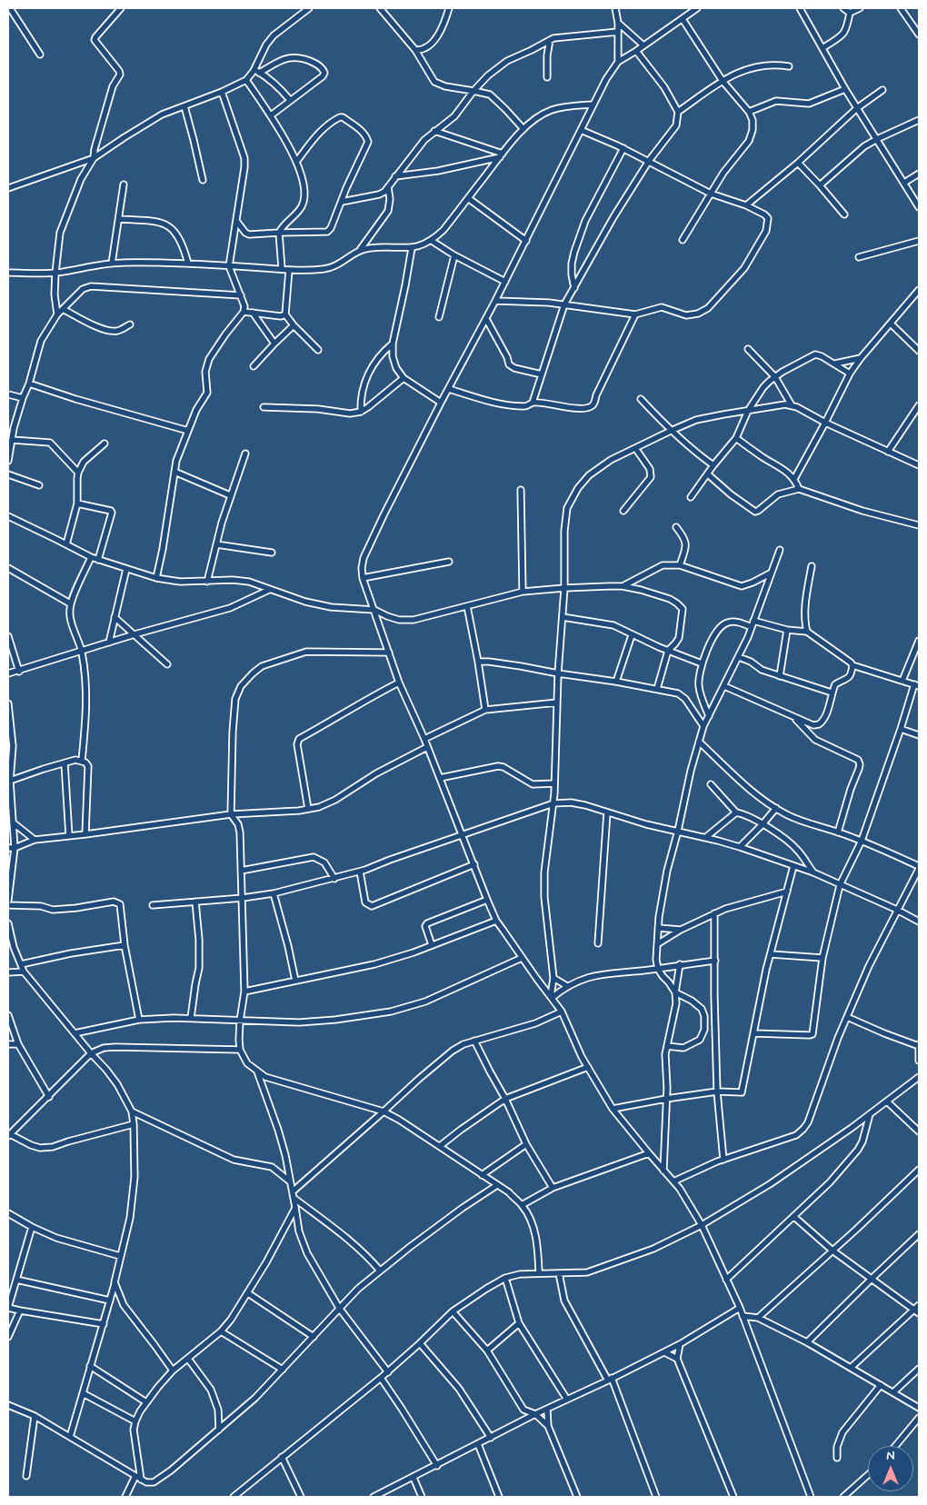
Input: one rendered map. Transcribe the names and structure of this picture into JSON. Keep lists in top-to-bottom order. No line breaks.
{"north":"top"}
